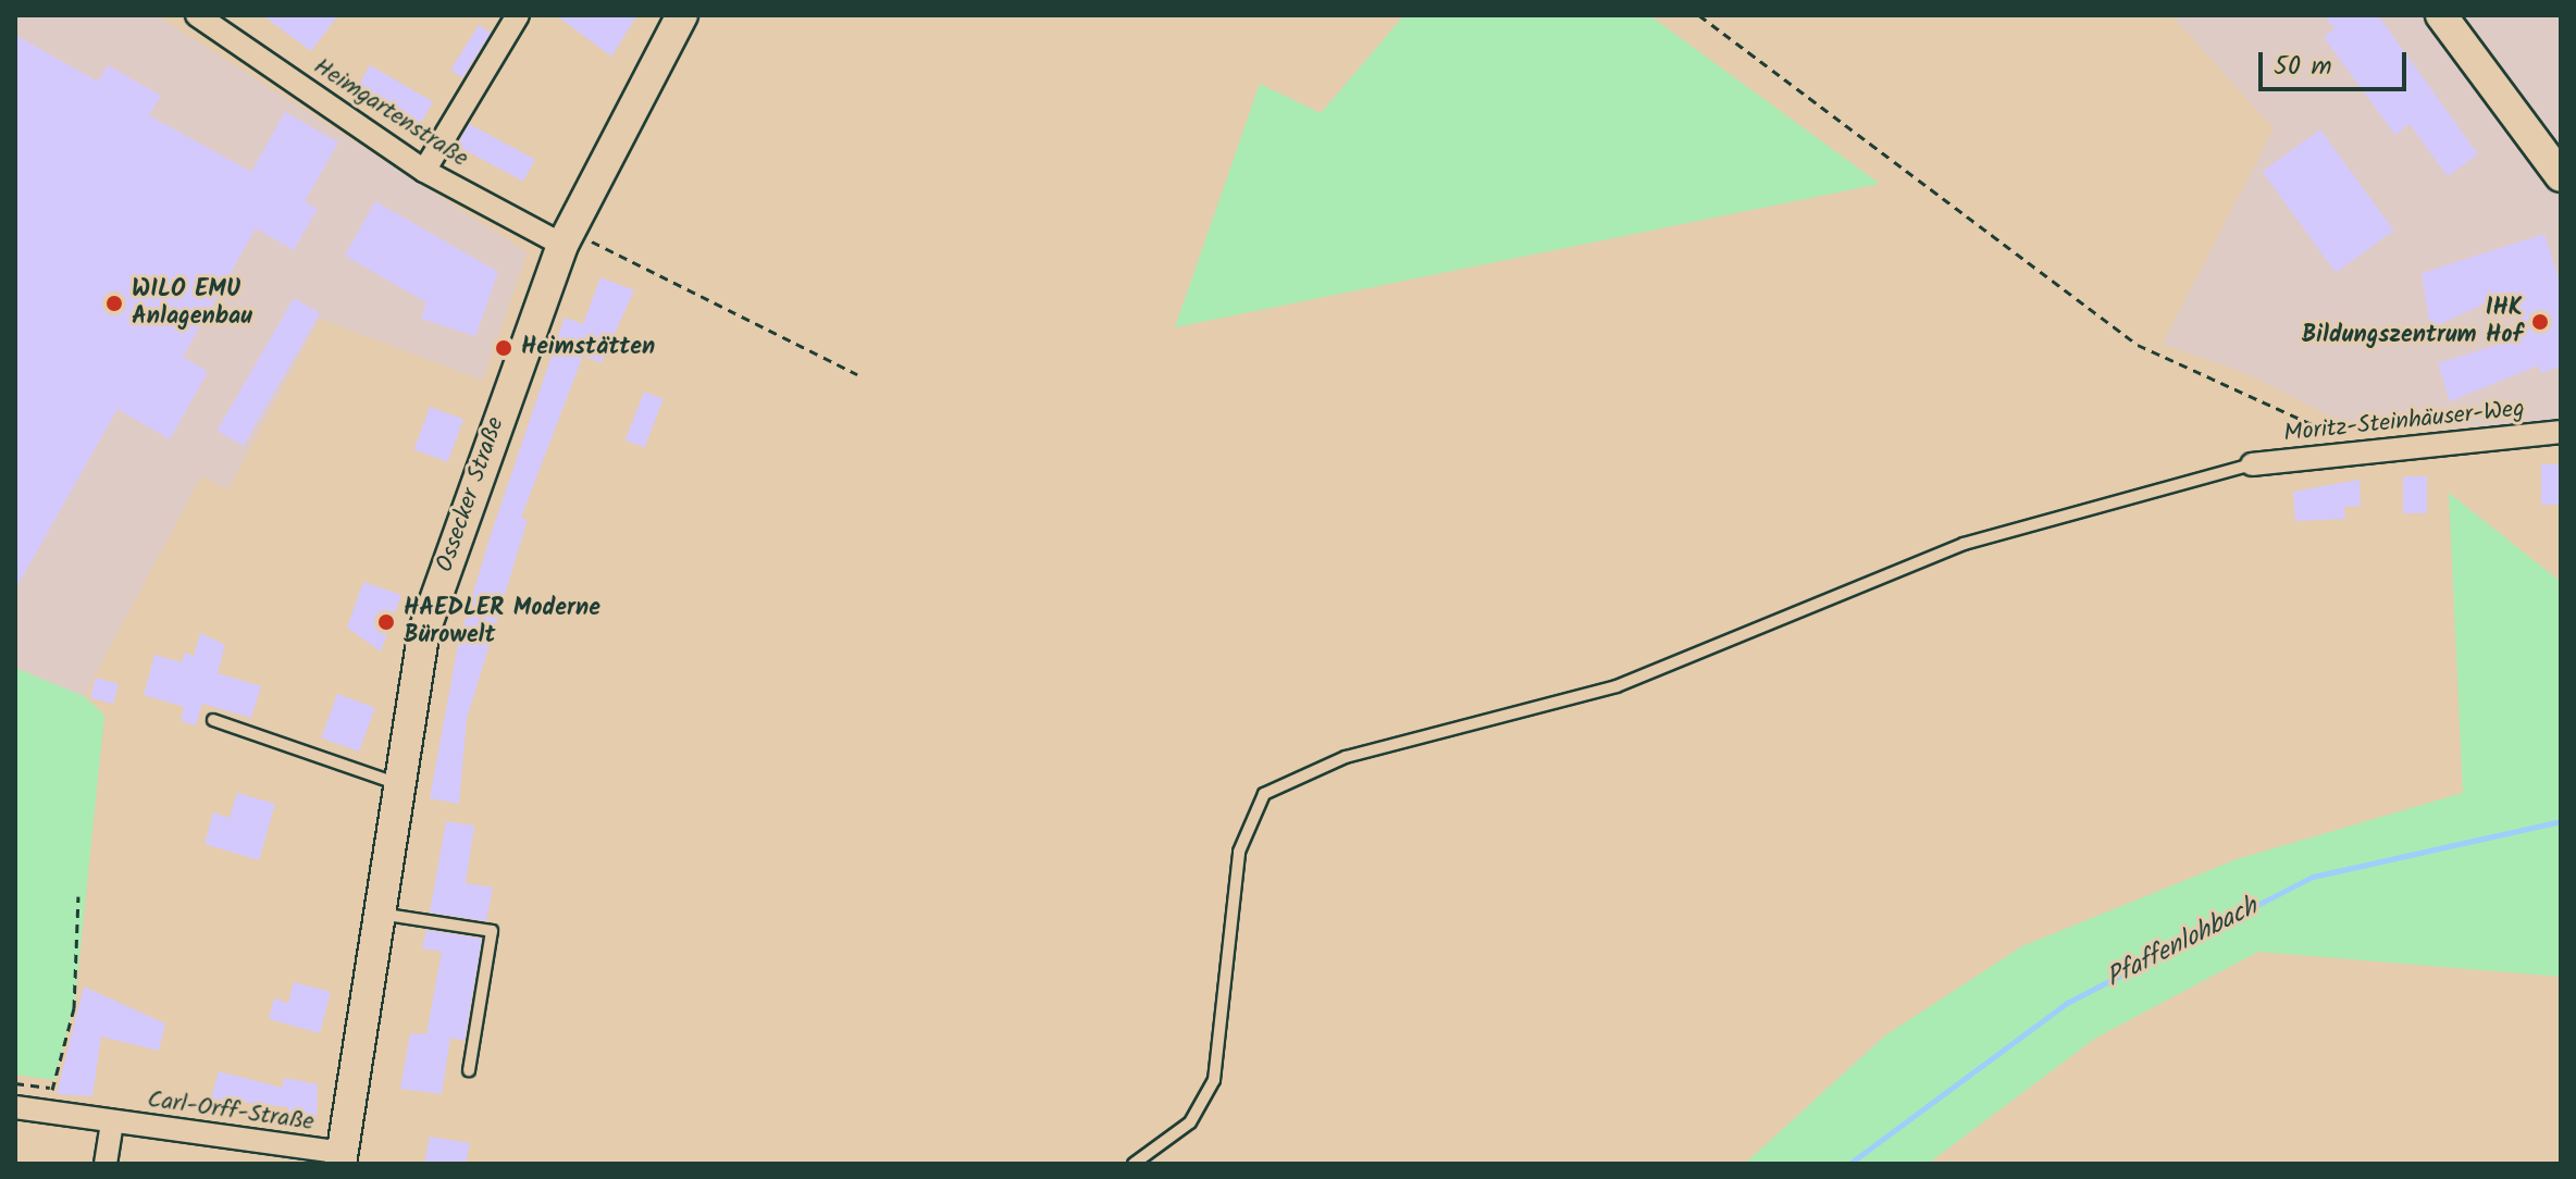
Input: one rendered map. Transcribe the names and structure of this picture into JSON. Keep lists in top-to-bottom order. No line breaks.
{"streets":{"street":["Heimgartenstraße","Moritz-Steinhäuser-Weg","Ossecker Straße","Carl-Orff-Straße"]},"crossings":[["Heimgartenstraße","Ossecker Straße"],["Ossecker Straße","Carl-Orff-Straße"]],"water":["Pfaffenlohbach"],"places":["WILO EMU Anlagenbau","IHK Bildungszentrum Hof","Heimstätten","HAEDLER Moderne Bürowelt"],"scale_bar":"50 m"}
